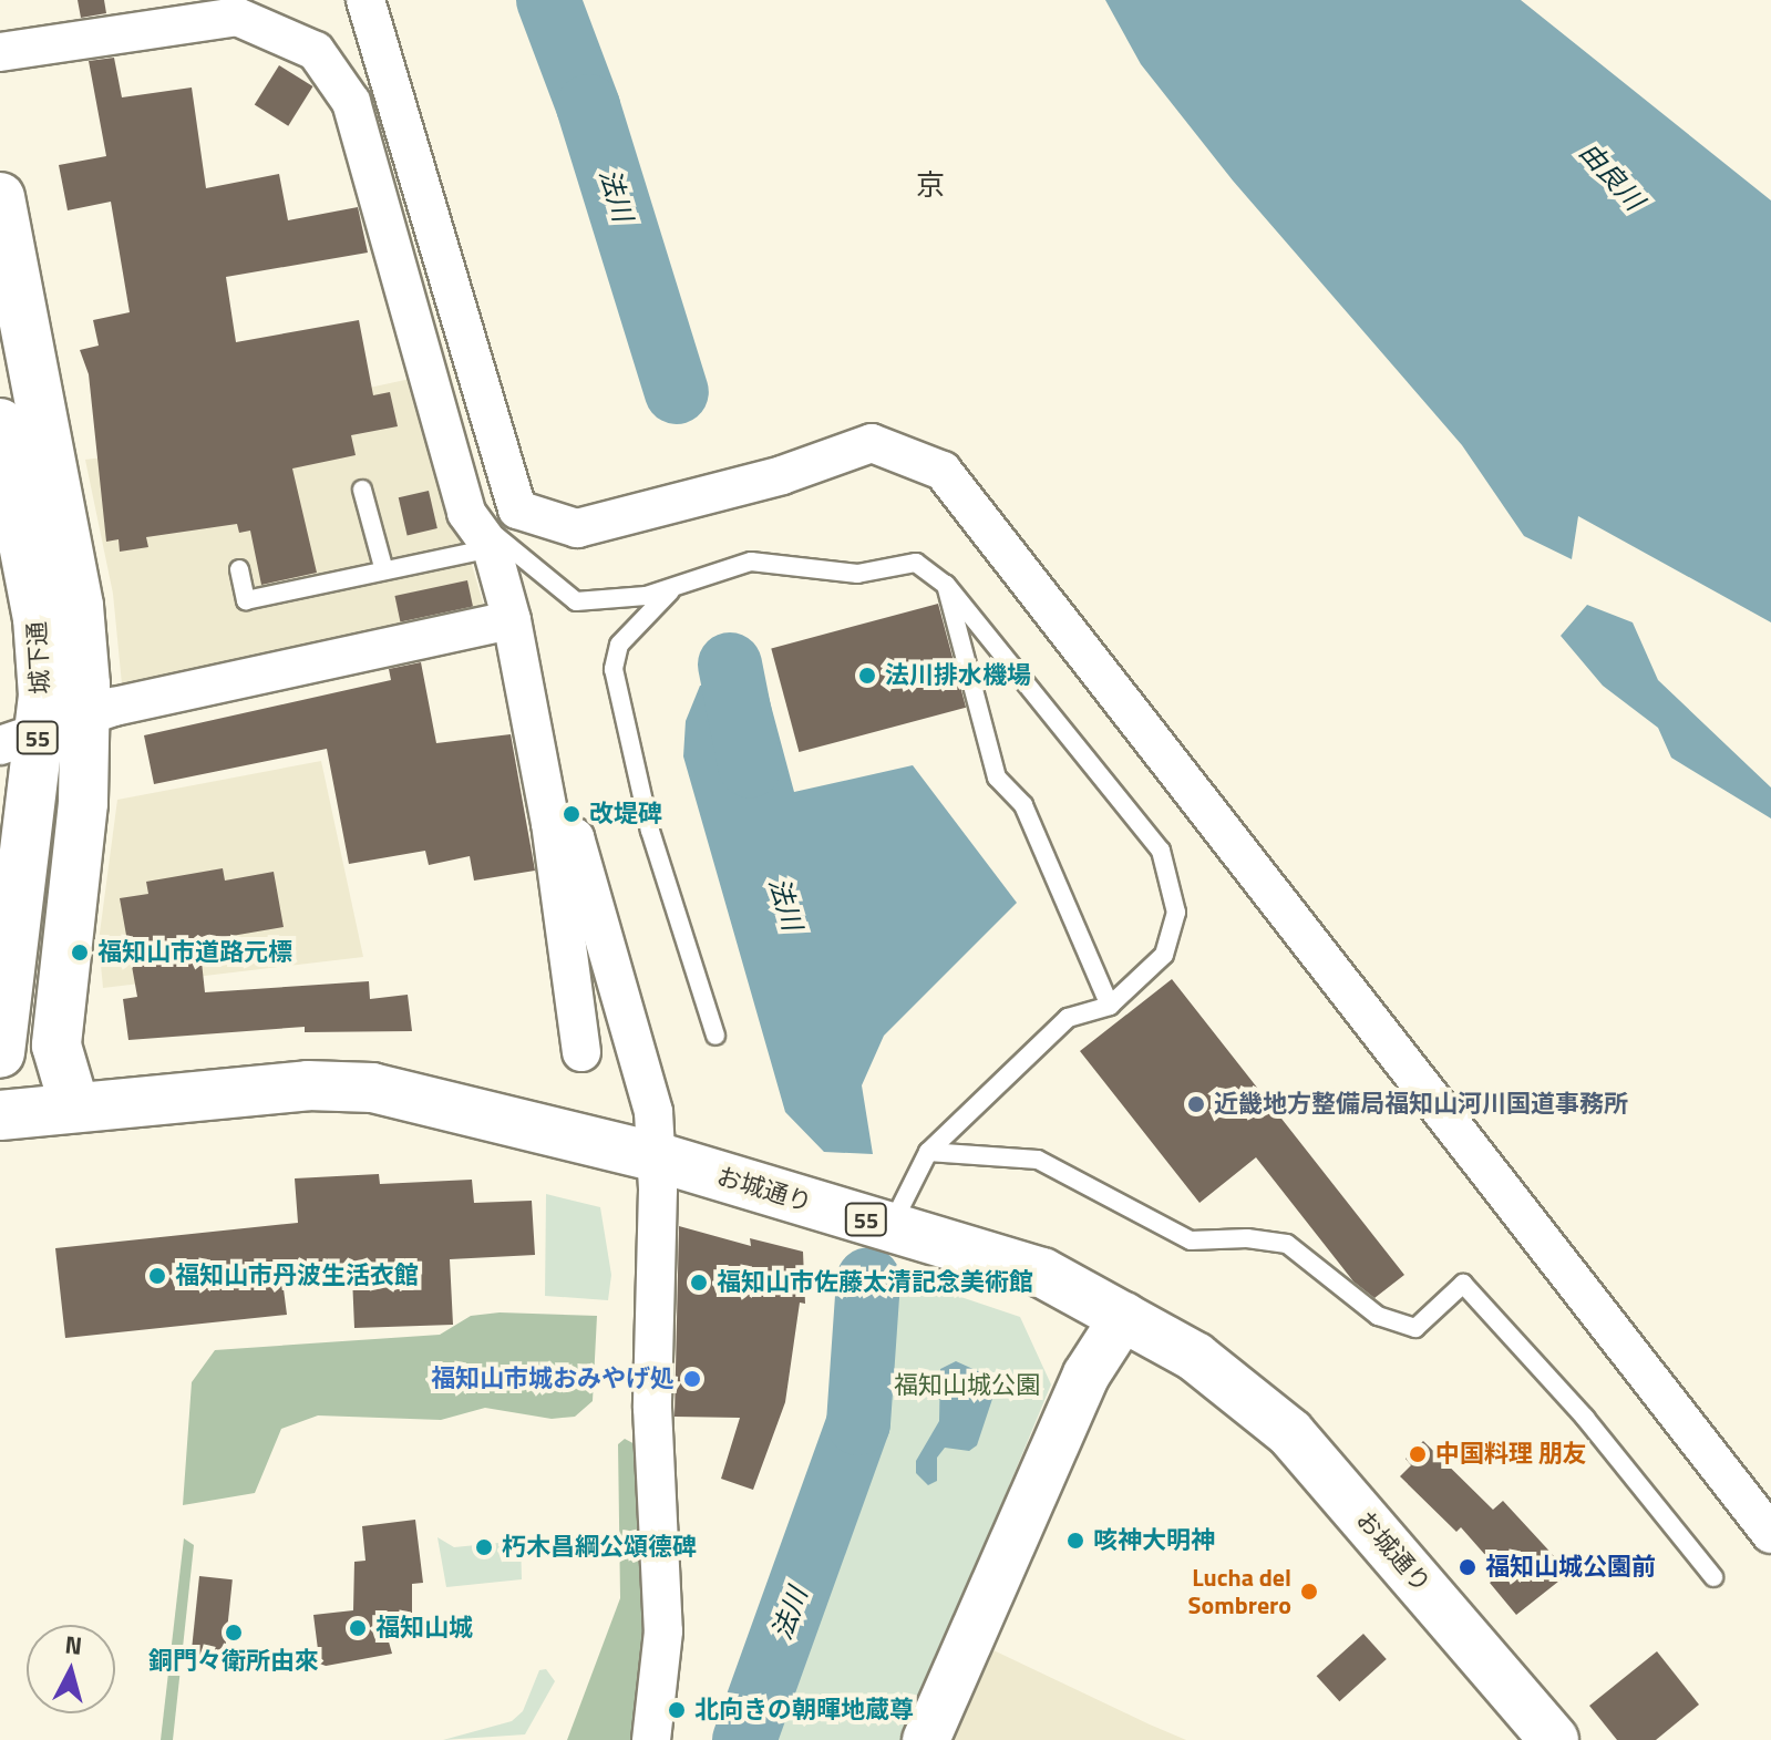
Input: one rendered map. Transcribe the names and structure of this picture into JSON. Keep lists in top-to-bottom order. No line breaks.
{"streets":{"main road":["城下通","55","お城通り"]},"crossings":[["城下通","お城通り"]],"districts":["京"],"water":["由良川","法川"],"parks":["福知山城公園"],"places":["法川排水機場","改堤碑","福知山市道路元標","近畿地方整備局福知山河川国道事務所","福知山市丹波生活衣館","福知山市佐藤太清記念美術館","福知山市城おみやげ処","中国料理 朋友","咳神大明神","朽木昌綱公頌德碑","福知山城公園前","Lucha del Sombrero","福知山城","銅門々衛所由來","北向きの朝暉地蔵尊"],"north":"top"}
